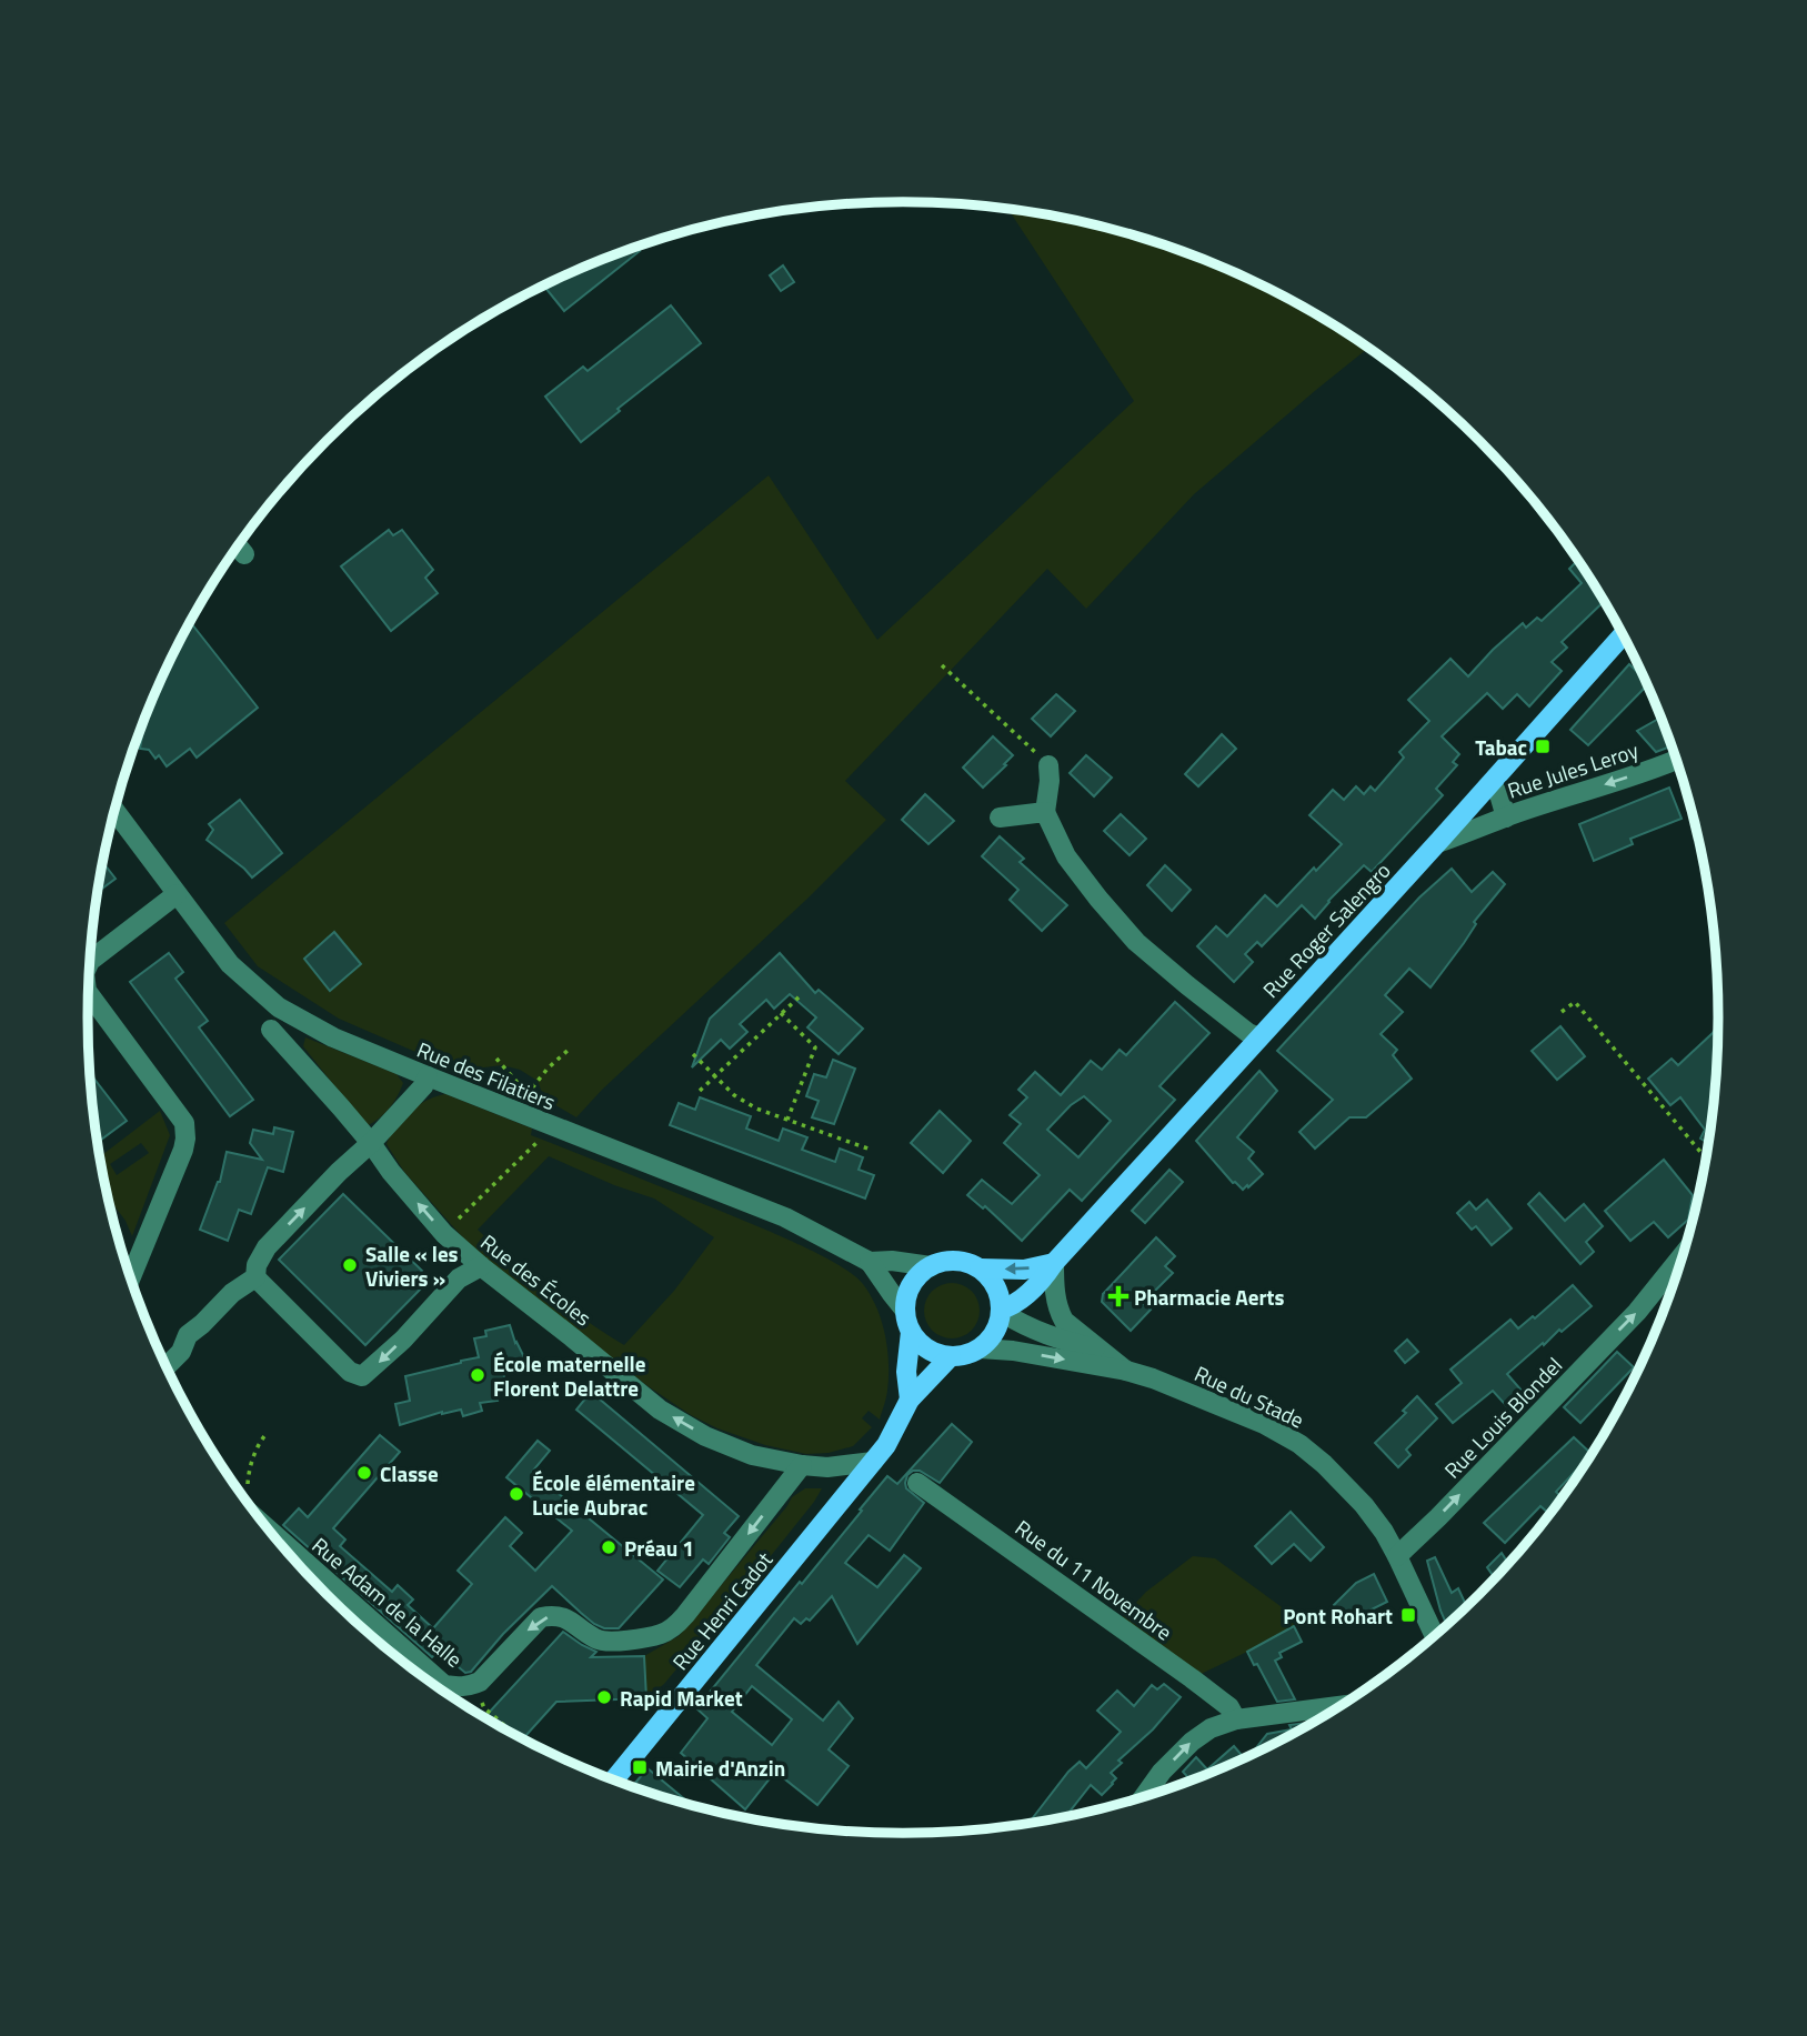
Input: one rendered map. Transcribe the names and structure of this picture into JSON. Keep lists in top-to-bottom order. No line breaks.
{"streets":{"main road":["Rue Roger Salengro","Rue Henri Cadot"],"street":["Rue Jules Leroy","Rue des Filatiers","Rue des Écoles","Rue du Stade","Rue Louis Blondel","Rue du 11 Novembre","Rue Adam de la Halle"]},"crossings":[["Rue Jules Leroy","Rue Roger Salengro"],["Rue Roger Salengro","Rue des Filatiers"],["Rue Roger Salengro","Rue du Stade"],["Rue des Filatiers","Rue du Stade"],["Rue des Écoles","Rue Adam de la Halle"],["Rue des Écoles","Rue Henri Cadot"],["Rue du Stade","Rue Louis Blondel"]],"one_way":["Rue Jules Leroy","Rue des Écoles","Rue Louis Blondel"],"places":{"transit":["Tabac","Pont Rohart","Mairie d'Anzin"],"other":["Salle « les Viviers »","École maternelle Florent Delattre","Classe","École élémentaire Lucie Aubrac","Préau 1","Rapid Market"],"health":["Pharmacie Aerts"]}}
